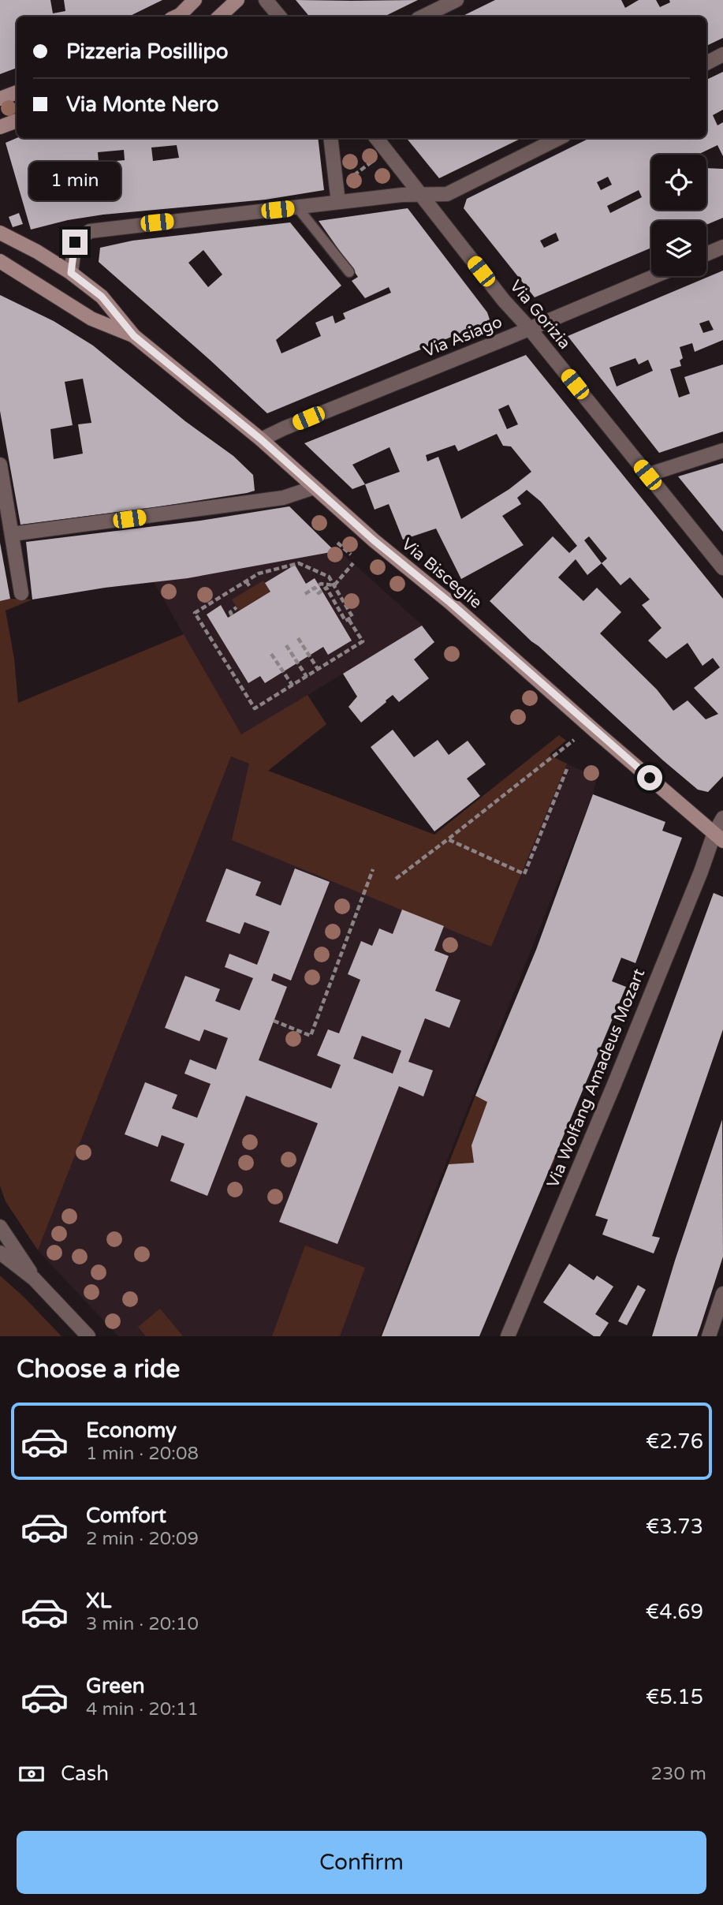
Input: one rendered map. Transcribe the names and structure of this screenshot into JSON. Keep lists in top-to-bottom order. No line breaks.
{"streets":{"main road":["Via Bisceglie"],"street":["Via Gorizia","Via Asiago","Via Wolfang Amadeus Mozart"]},"crossings":[["Via Gorizia","Via Asiago"],["Via Asiago","Via Bisceglie"],["Via Bisceglie","Via Wolfang Amadeus Mozart"]],"page":{"banner":["Pizzeria Posillipo","Via Monte Nero"],"bubble":"1 min","heading":"Choose a ride","list":[{"name":"Economy","note":"1 min · 20:08","value":"€2.76"},{"name":"Comfort","note":"2 min · 20:09","value":"€3.73"},{"name":"XL","note":"3 min · 20:10","value":"€4.69"},{"name":"Green","note":"4 min · 20:11","value":"€5.15"}],"pay":["Cash","230 m"],"buttons":"Confirm"}}
